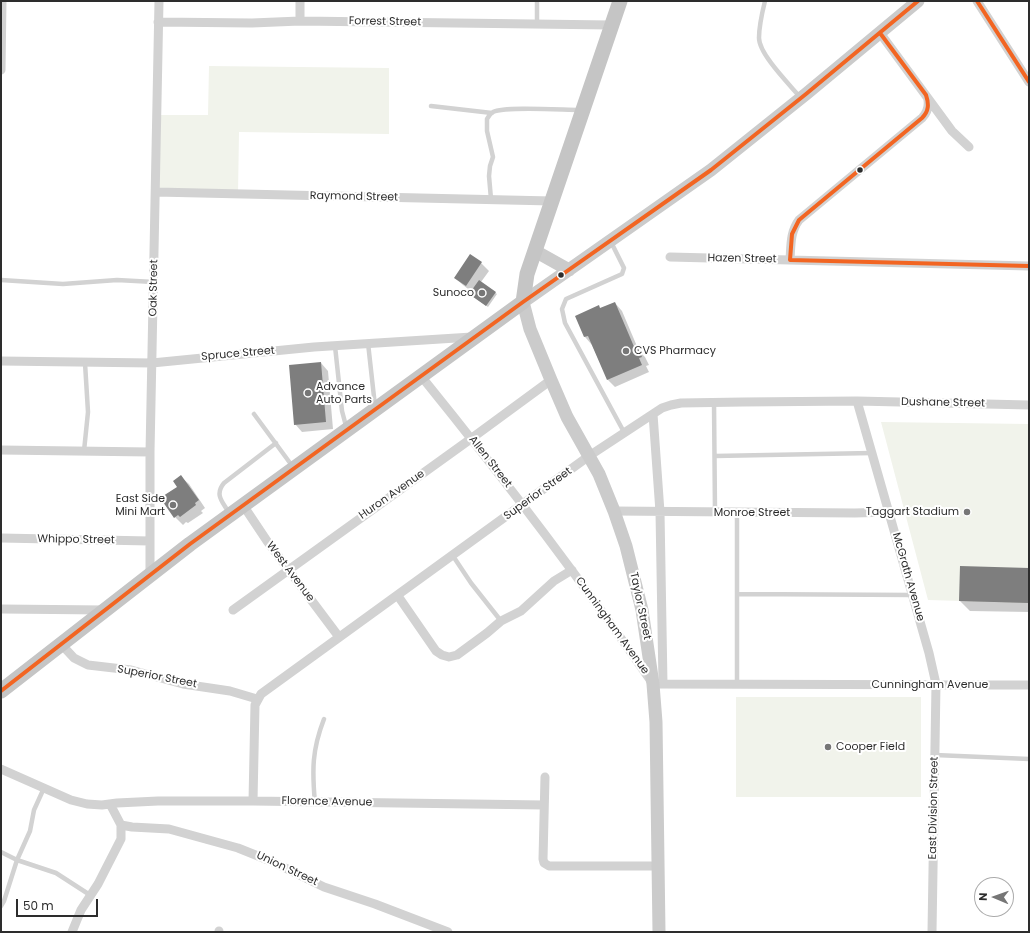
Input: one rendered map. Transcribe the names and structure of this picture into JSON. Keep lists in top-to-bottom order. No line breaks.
{"streets":{"main road":["Taylor Street"],"street":["Forrest Street","Raymond Street","Hazen Street","Oak Street","Spruce Street","Dushane Street","Allen Street","Superior Street","Huron Avenue","Monroe Street","Whippo Street","West Avenue","McGrath Avenue","Cunningham Avenue","Florence Avenue","East Division Street","Union Street"]},"crossings":[["Forrest Street","Oak Street"],["Raymond Street","Oak Street"],["Oak Street","Spruce Street"],["Oak Street","Whippo Street"],["Dushane Street","Superior Street"],["Dushane Street","McGrath Avenue"],["Allen Street","Superior Street"],["Allen Street","Huron Avenue"],["Allen Street","Cunningham Avenue"],["Superior Street","West Avenue"],["Superior Street","McGrath Avenue"],["Superior Street","Taylor Street"],["Superior Street","Cunningham Avenue"],["Huron Avenue","West Avenue"],["Huron Avenue","Taylor Street"],["Monroe Street","McGrath Avenue"],["Monroe Street","Taylor Street"],["McGrath Avenue","Cunningham Avenue"],["McGrath Avenue","East Division Street"],["Taylor Street","Cunningham Avenue"],["Cunningham Avenue","East Division Street"]],"places":["Sunoco","CVS Pharmacy","Advance Auto Parts","East Side Mini Mart","Taggart Stadium","Cooper Field"],"scale_bar":"50 m","north":"left"}
